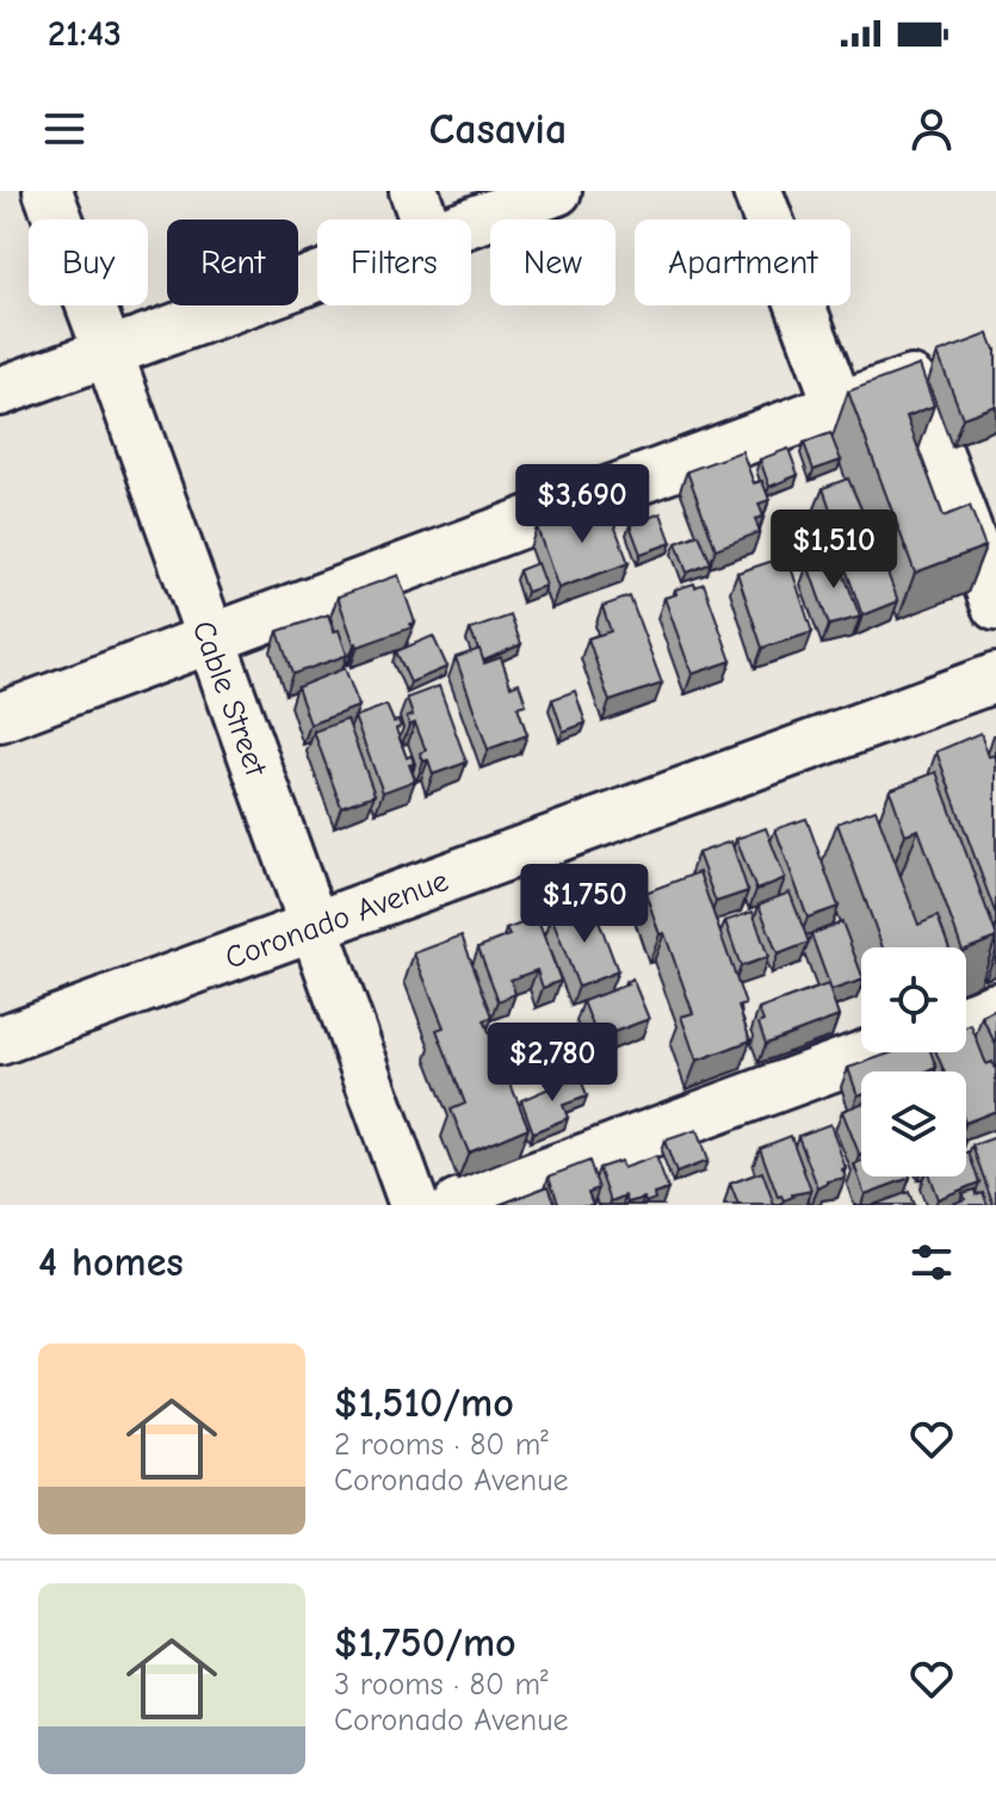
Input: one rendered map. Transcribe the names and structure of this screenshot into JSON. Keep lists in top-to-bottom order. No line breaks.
{"streets":{"street":["Cable Street","Coronado Avenue"]},"crossings":[["Cable Street","Coronado Avenue"]],"page":{"status":"21:43","header":"Casavia","chip":["Buy","Rent","Filters","New","Apartment"],"price":["$3,690","$1,510","$1,750","$2,780"],"heading":"4 homes","list":[{"name":"$1,510/mo","note":"2 rooms · 80 m² · Coronado Avenue"},{"name":"$1,750/mo","note":"3 rooms · 80 m² · Coronado Avenue"}]}}
